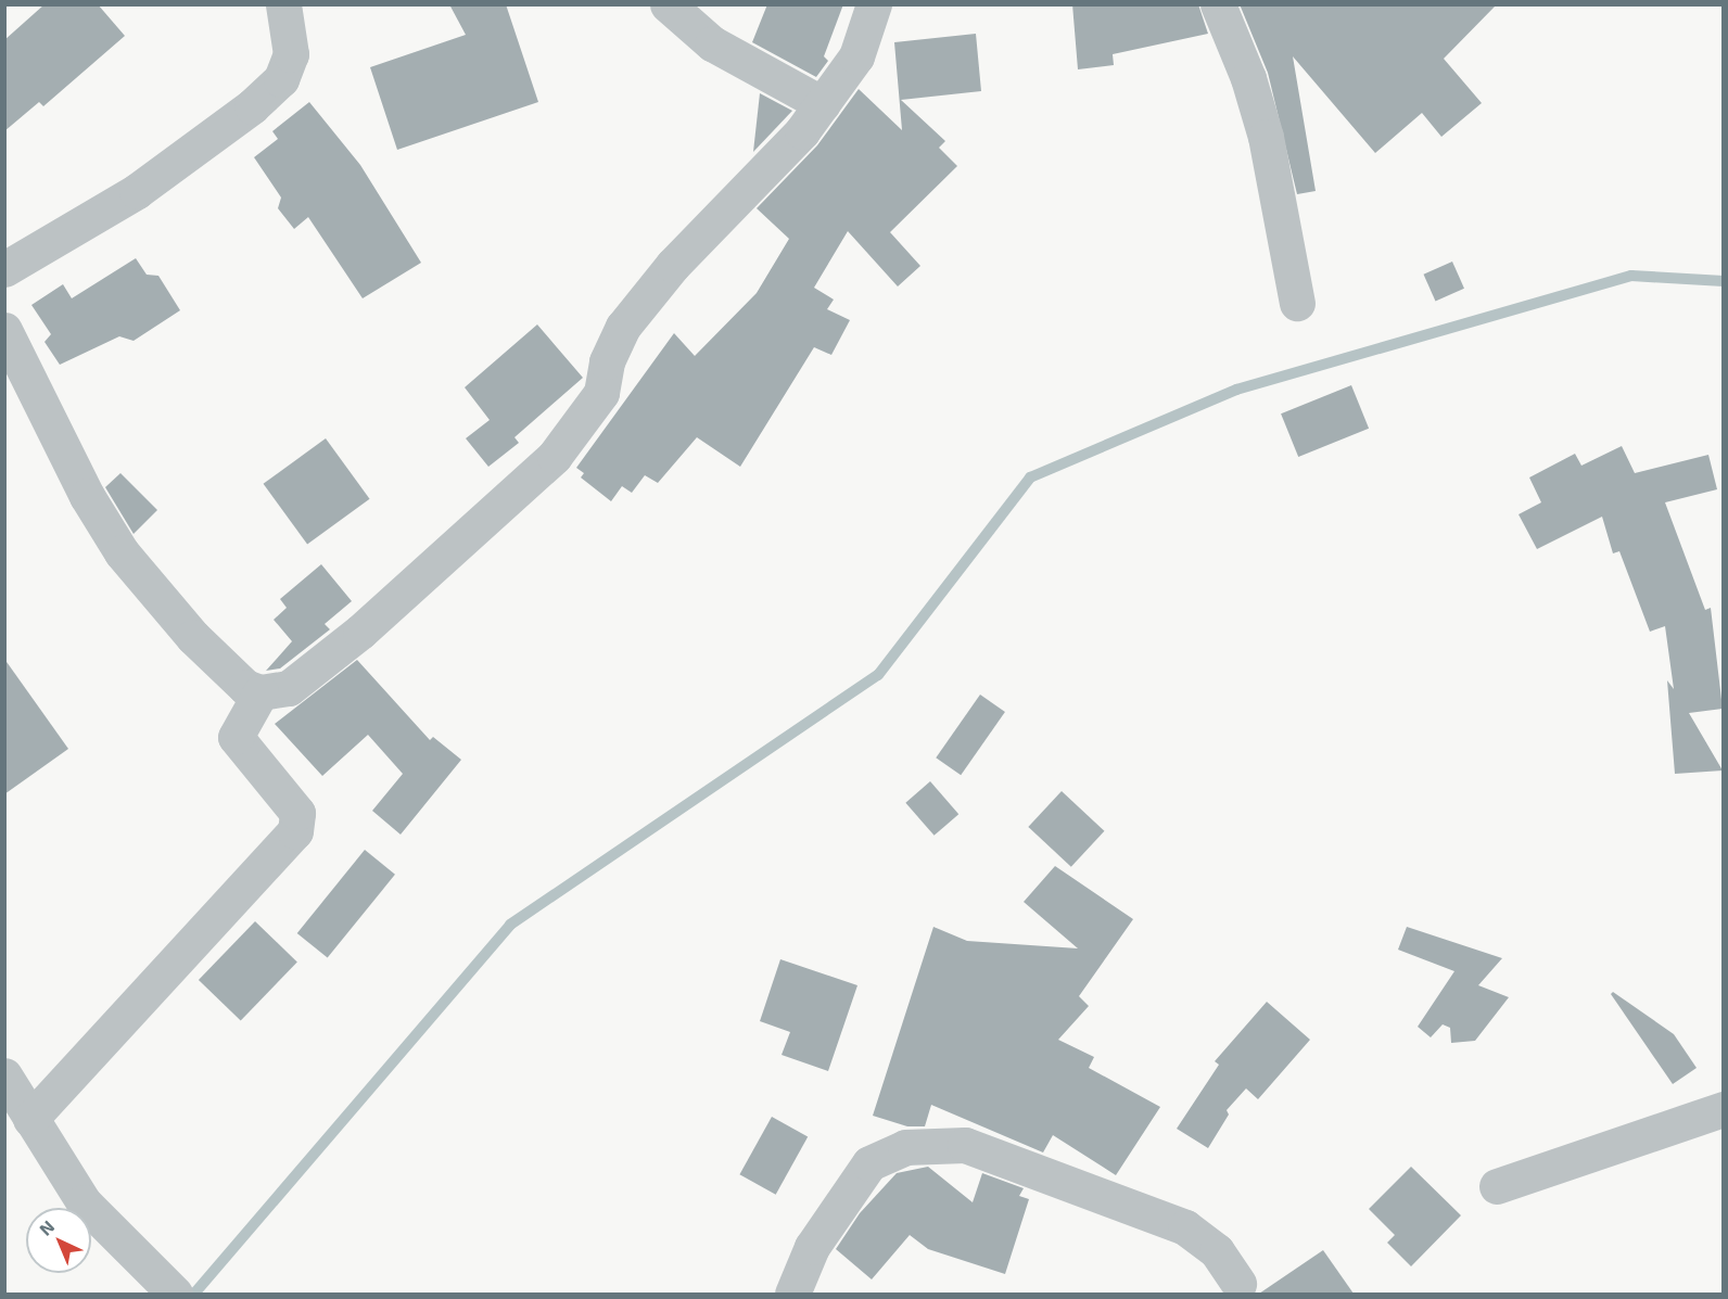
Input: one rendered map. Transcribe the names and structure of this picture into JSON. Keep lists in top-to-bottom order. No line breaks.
{"north":"top left"}
